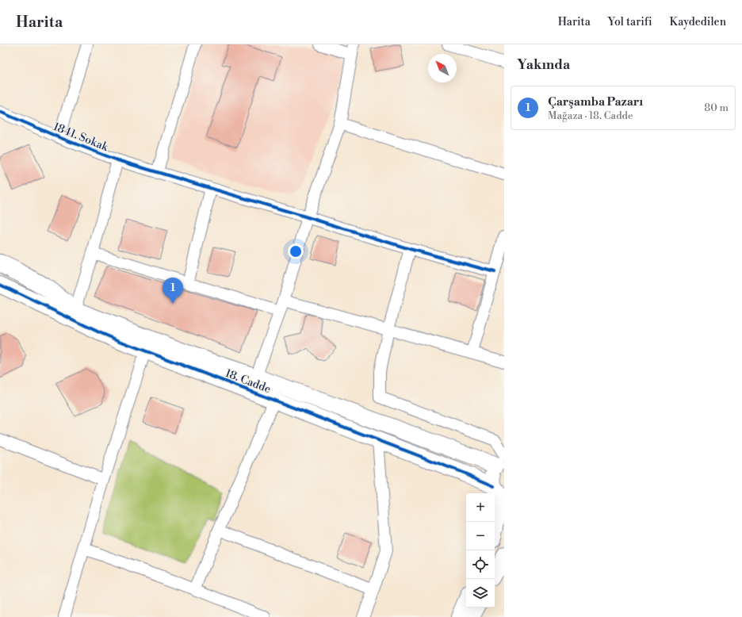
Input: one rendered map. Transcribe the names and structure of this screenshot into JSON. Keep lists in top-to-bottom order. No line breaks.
{"streets":{"street":["1841. Sokak","18. Cadde"]},"north":"top left","page":{"header":"Harita","nav":["Harita","Yol tarifi","Kaydedilen"],"heading":"Yakında","list":[{"mark":"1","name":"Çarşamba Pazarı","note":"Mağaza · 18. Cadde","value":"80 m"}],"pins":"1","map_buttons":["+","−"]}}
